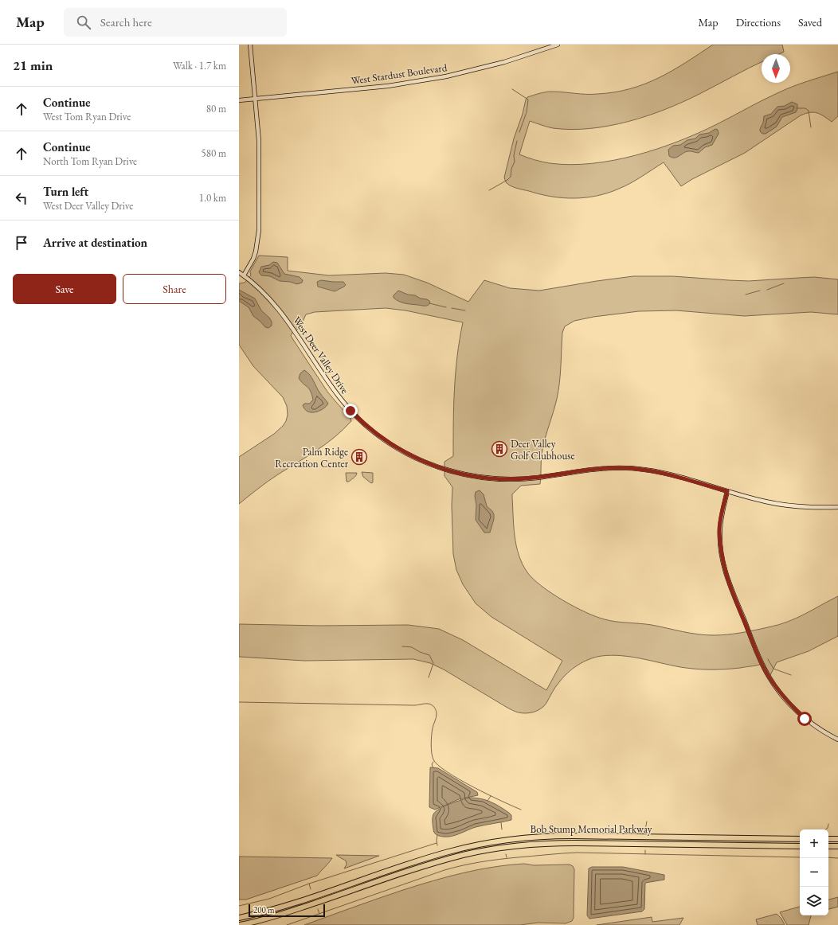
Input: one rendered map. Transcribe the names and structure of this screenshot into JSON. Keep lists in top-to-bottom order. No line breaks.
{"streets":{"highway":["Bob Stump Memorial Parkway"],"street":["West Stardust Boulevard","West Deer Valley Drive"]},"places":{"building":["Deer Valley Golf Clubhouse","Palm Ridge Recreation Center"]},"scale_bar":"200 m","north":"bottom","page":{"header":"Map","search":"Search here","nav":["Map","Directions","Saved"],"heading":["21 min","Walk · 1.7 km"],"list":[["Continue","West Tom Ryan Drive","80 m"],["Continue","North Tom Ryan Drive","580 m"],["Turn left","West Deer Valley Drive","1.0 km"],"Arrive at destination"],"buttons":["Save","Share"],"map_buttons":["+","−"],"scale":"200 m"}}
